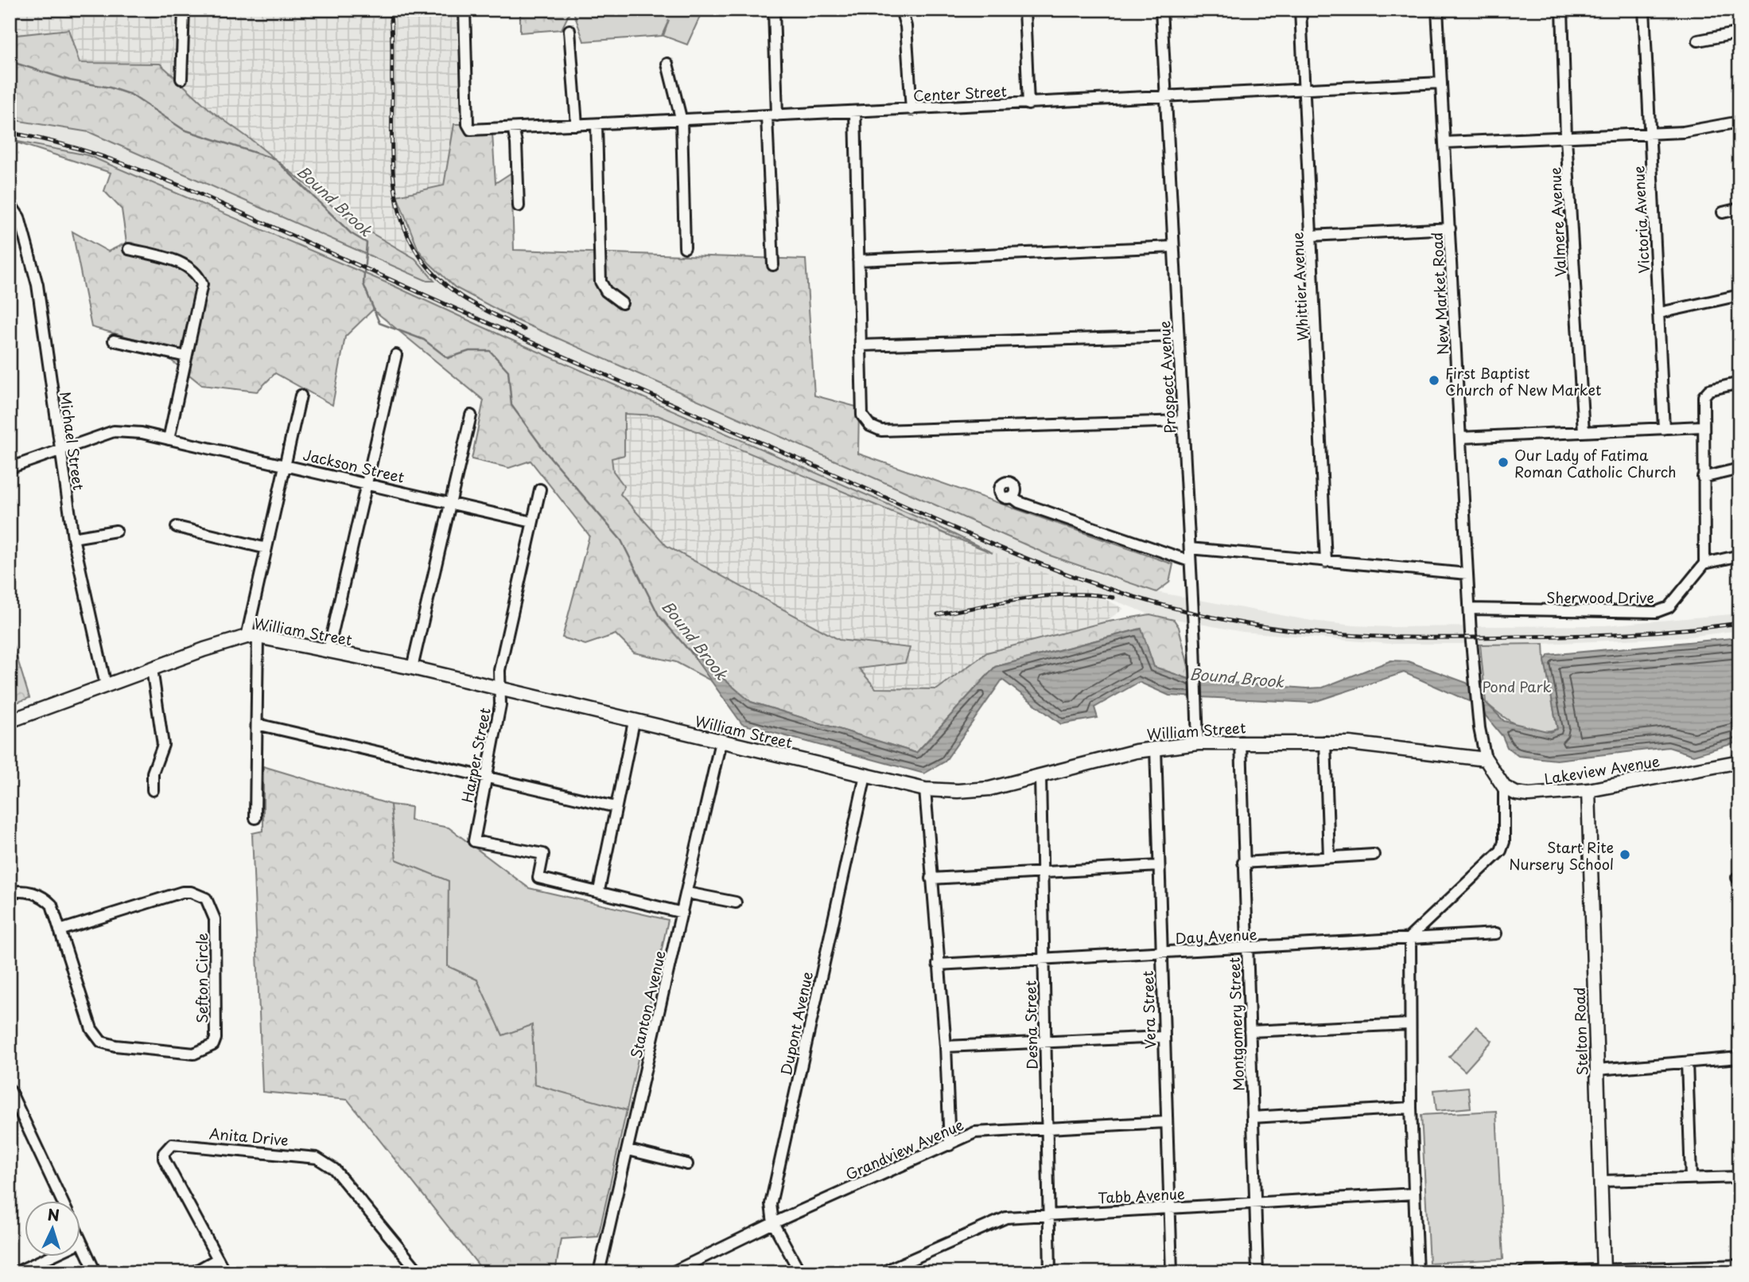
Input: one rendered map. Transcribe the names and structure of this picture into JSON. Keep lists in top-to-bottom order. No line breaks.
{"streets":{"main road":["William Street","Lakeview Avenue","Stelton Road"],"street":["Center Street","Victoria Avenue","Valmere Avenue","Whittier Avenue","New Market Road","Prospect Avenue","Michael Street","Jackson Street","Sherwood Drive","Harper Street","Day Avenue","Sefton Circle","Stanton Avenue","Vera Street","Dupont Avenue","Montgomery Street","Desna Street","Anita Drive","Grandview Avenue","Tabb Avenue"]},"crossings":[["Center Street","Whittier Avenue"],["Center Street","New Market Road"],["Center Street","Prospect Avenue"],["New Market Road","Sherwood Drive"],["New Market Road","William Street"],["Prospect Avenue","William Street"],["Michael Street","Jackson Street"],["Michael Street","William Street"],["Jackson Street","Harper Street"],["William Street","Harper Street"],["William Street","Stanton Avenue"],["William Street","Vera Street"],["William Street","Dupont Avenue"],["William Street","Montgomery Street"],["William Street","Desna Street"],["Lakeview Avenue","Stelton Road"],["Day Avenue","Vera Street"],["Day Avenue","Montgomery Street"],["Day Avenue","Desna Street"],["Vera Street","Grandview Avenue"],["Vera Street","Tabb Avenue"],["Dupont Avenue","Grandview Avenue"],["Montgomery Street","Tabb Avenue"],["Desna Street","Grandview Avenue"],["Desna Street","Tabb Avenue"]],"water":["Bound Brook"],"parks":["Pond Park"],"places":["First Baptist Church of New Market","Our Lady of Fatima Roman Catholic Church","Start Rite Nursery School"],"north":"top"}
